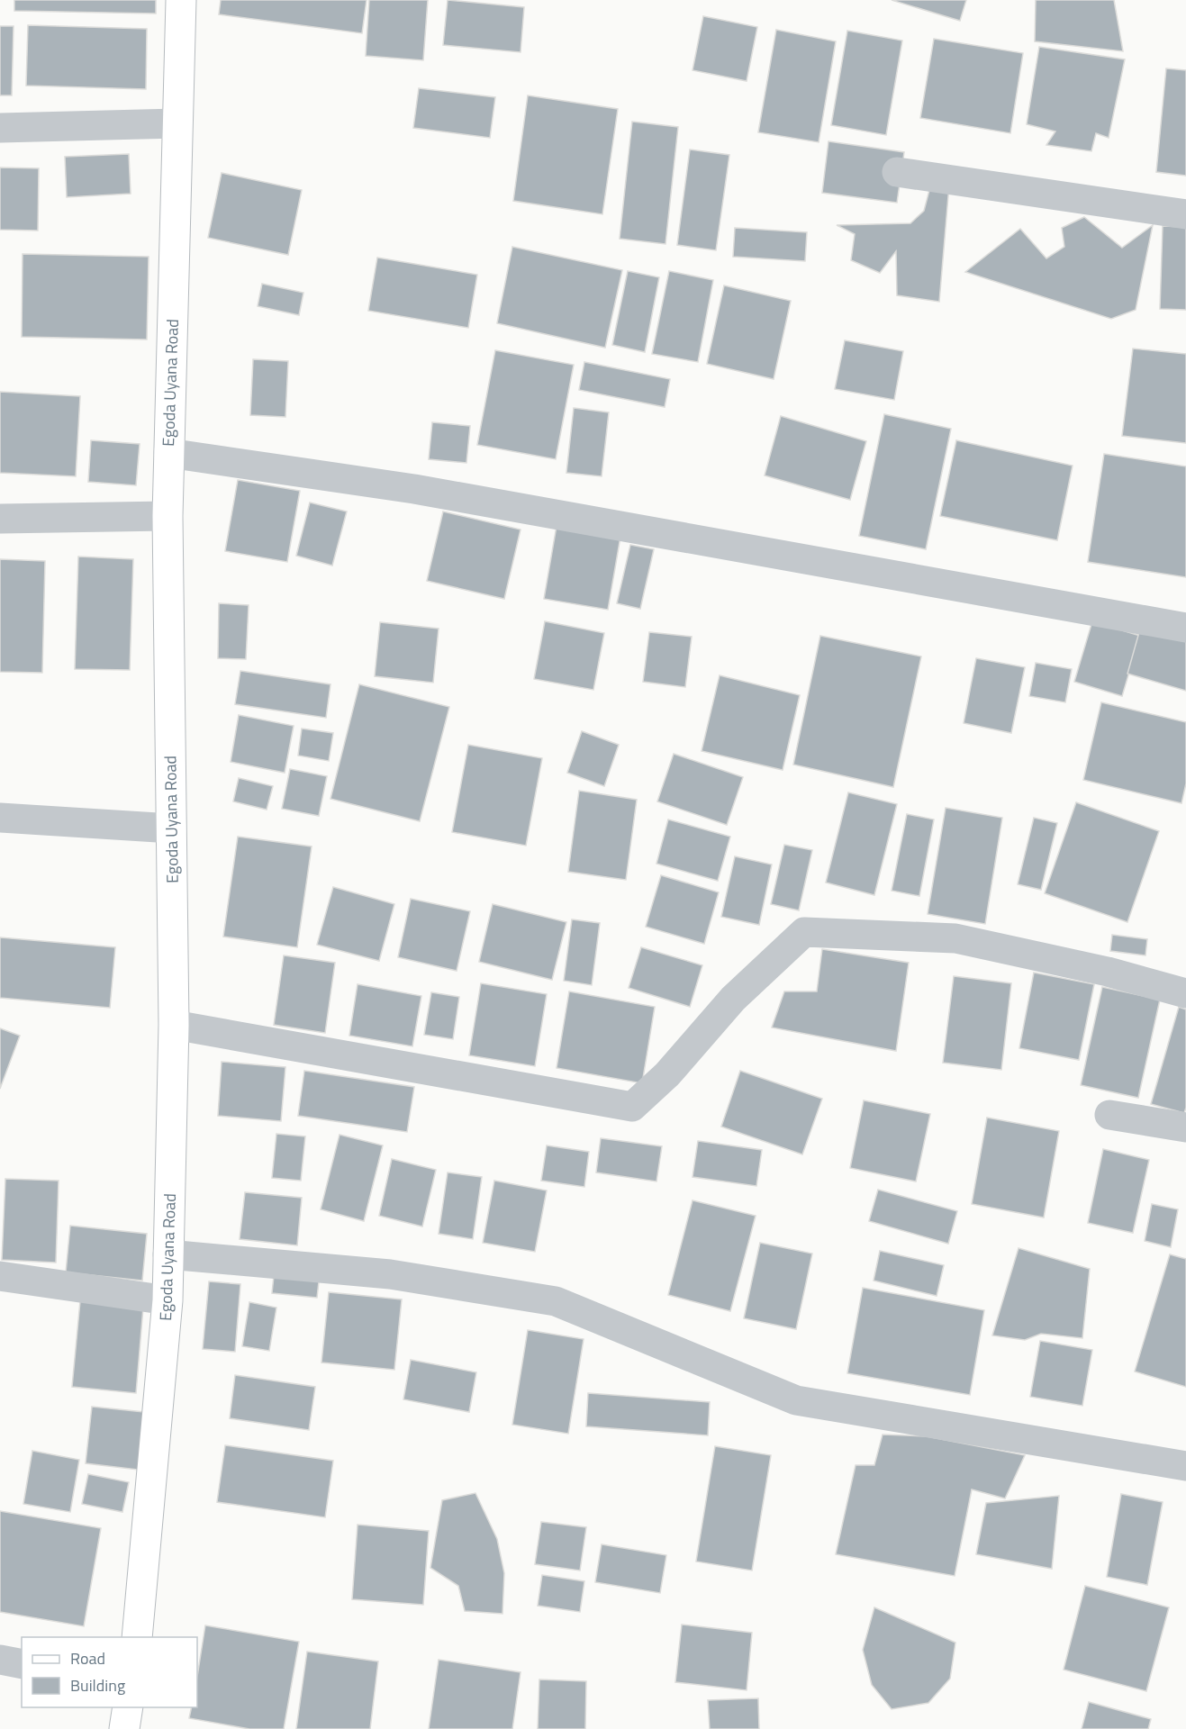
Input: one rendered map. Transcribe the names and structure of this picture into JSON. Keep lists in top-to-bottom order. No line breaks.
{"streets":{"main road":["Egoda Uyana Road"]},"legend":["Road","Building"]}
